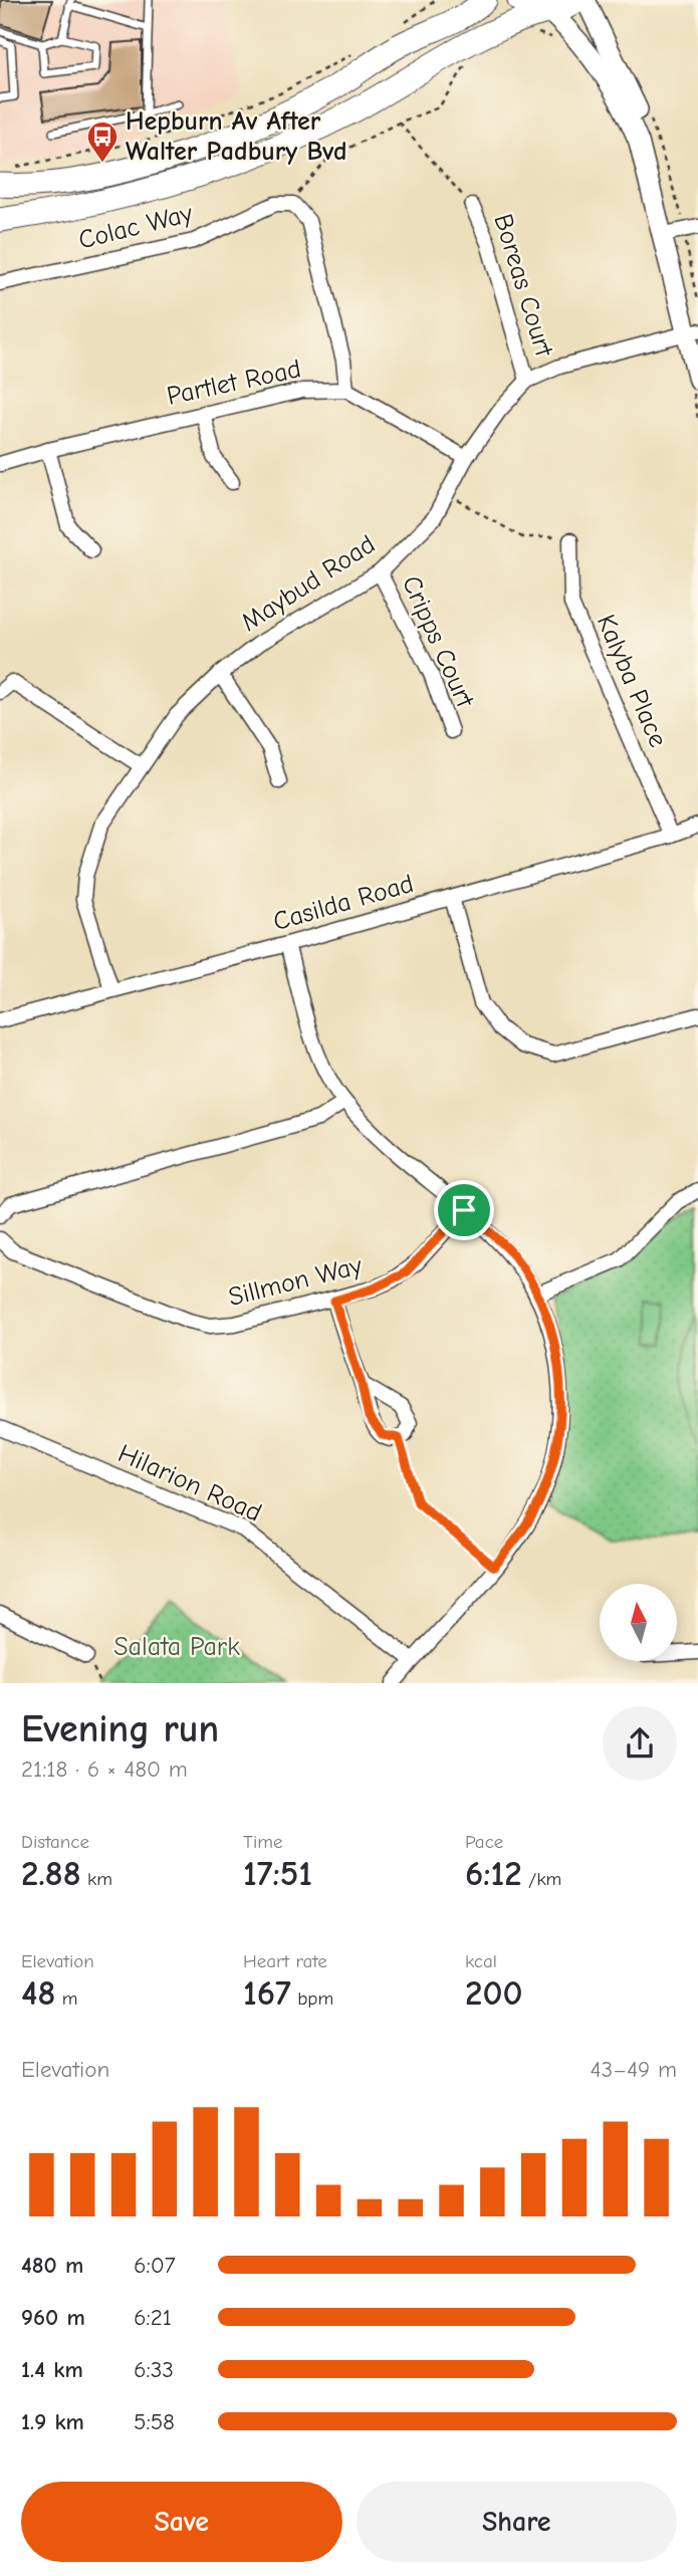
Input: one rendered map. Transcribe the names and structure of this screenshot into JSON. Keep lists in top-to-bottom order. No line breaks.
{"streets":{"street":["Colac Way","Boreas Court","Partlet Road","Maybud Road","Cripps Court","Kalyba Place","Casilda Road","Sillmon Way","Hilarion Road"]},"crossings":[["Boreas Court","Maybud Road"],["Maybud Road","Cripps Court"],["Maybud Road","Casilda Road"],["Kalyba Place","Casilda Road"]],"parks":["Salata Park"],"places":{"bus stop":["Hepburn Av After Walter Padbury Bvd"]},"north":"top","page":{"heading":["Evening run","21:18 · 6 × 480 m"],"stats":[["Distance","2.88 km"],["Time","17:51"],["Pace","6:12 /km"],["Elevation","48 m"],["Heart rate","167 bpm"],["kcal","200"]],"chart":["Elevation","43–49 m"],"list":[{"name":"480 m","note":"6:07"},{"name":"960 m","note":"6:21"},{"name":"1.4 km","note":"6:33"},{"name":"1.9 km","note":"5:58"}],"buttons":["Save","Share"]}}
